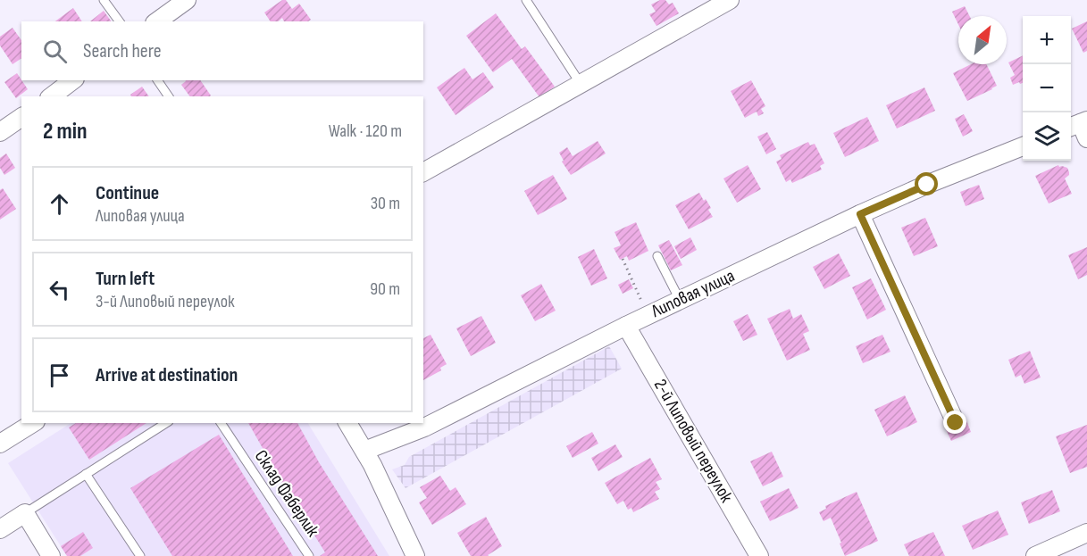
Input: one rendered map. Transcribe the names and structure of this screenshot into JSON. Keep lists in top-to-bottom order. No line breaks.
{"streets":{"street":["Липовая улица","2-й Липовый переулок"],"lane":["Склад Фаберлик"]},"crossings":[["Липовая улица","2-й Липовый переулок"]],"north":"top right","page":{"map_buttons":["+","−"],"search":"Search here","heading":["2 min","Walk · 120 m"],"list":[["Continue","Липовая улица","30 m"],["Turn left","3-й Липовый переулок","90 m"],"Arrive at destination"]}}
